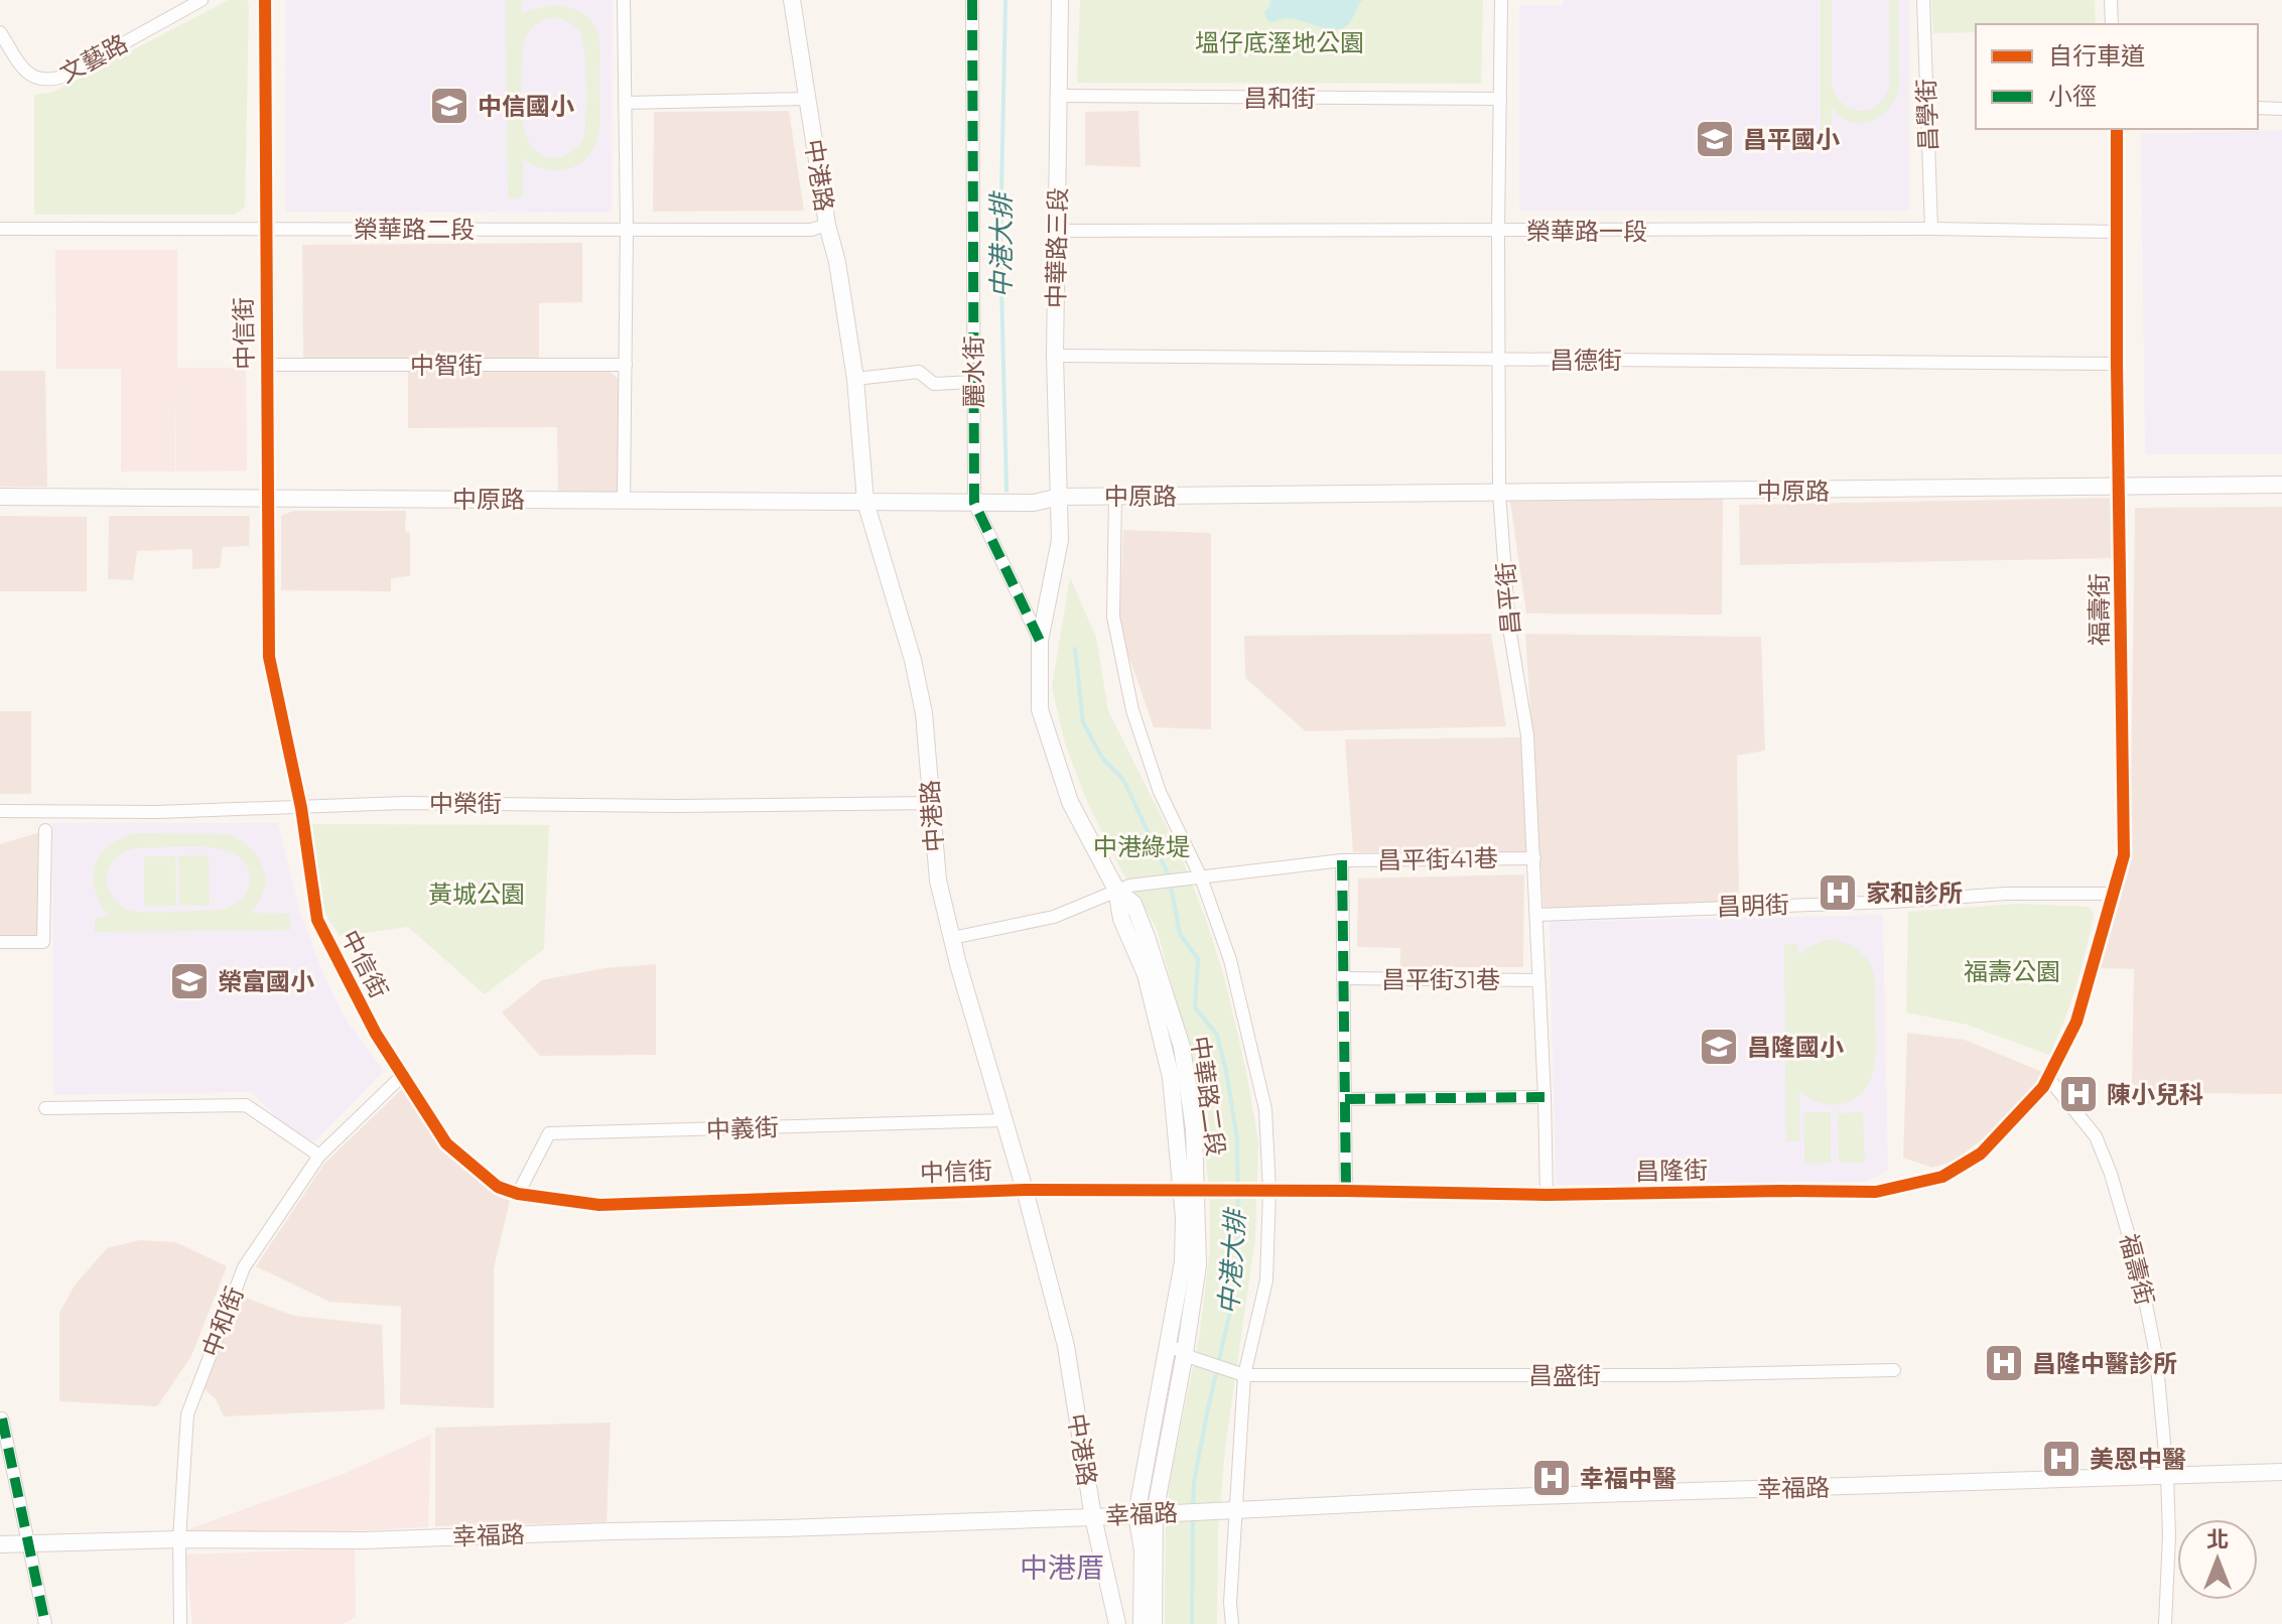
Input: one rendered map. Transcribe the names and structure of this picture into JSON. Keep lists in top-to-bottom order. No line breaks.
{"streets":{"street":["文藝路","昌和街","昌學街","中港路","榮華路二段","榮華路一段","中華路三段","中信街","昌德街","中智街","麗水街","中原路","昌平街","福壽街","中榮街","昌平街41巷","昌明街","昌平街31巷","中華路二段","中義街","昌隆街","中和街","昌盛街","幸福路"]},"crossings":[["昌和街","中華路三段"],["昌和街","昌平街"],["昌學街","榮華路一段"],["中港路","榮華路二段"],["中港路","中信街"],["中港路","中原路"],["中港路","中榮街"],["中港路","昌平街41巷"],["中港路","中義街"],["中港路","幸福路"],["榮華路二段","中信街"],["榮華路一段","中華路三段"],["榮華路一段","昌平街"],["榮華路一段","福壽街"],["中華路三段","昌德街"],["中華路三段","中原路"],["中華路三段","中華路二段"],["中信街","中智街"],["中信街","中原路"],["中信街","中榮街"],["中信街","中華路二段"],["中信街","中義街"],["中信街","昌隆街"],["中信街","中和街"],["昌德街","昌平街"],["昌德街","福壽街"],["麗水街","中原路"],["中原路","昌平街"],["中原路","福壽街"],["中原路","中華路二段"],["昌平街","昌平街41巷"],["昌平街","昌明街"],["昌平街","昌平街31巷"],["昌平街","昌隆街"],["福壽街","昌明街"],["福壽街","昌隆街"],["福壽街","幸福路"],["昌平街41巷","中華路二段"],["中華路二段","昌隆街"],["中華路二段","昌盛街"],["中華路二段","幸福路"],["中和街","幸福路"]],"districts":["中港厝"],"water":["中港大排"],"parks":["塭仔底溼地公園","中港綠堤","黃城公園","福壽公園"],"places":{"school or university":["中信國小","昌平國小","榮富國小","昌隆國小"],"hospital":["家和診所","陳小兒科","昌隆中醫診所","美恩中醫","幸福中醫"]},"legend":["自行車道","小徑"],"north":"top"}
